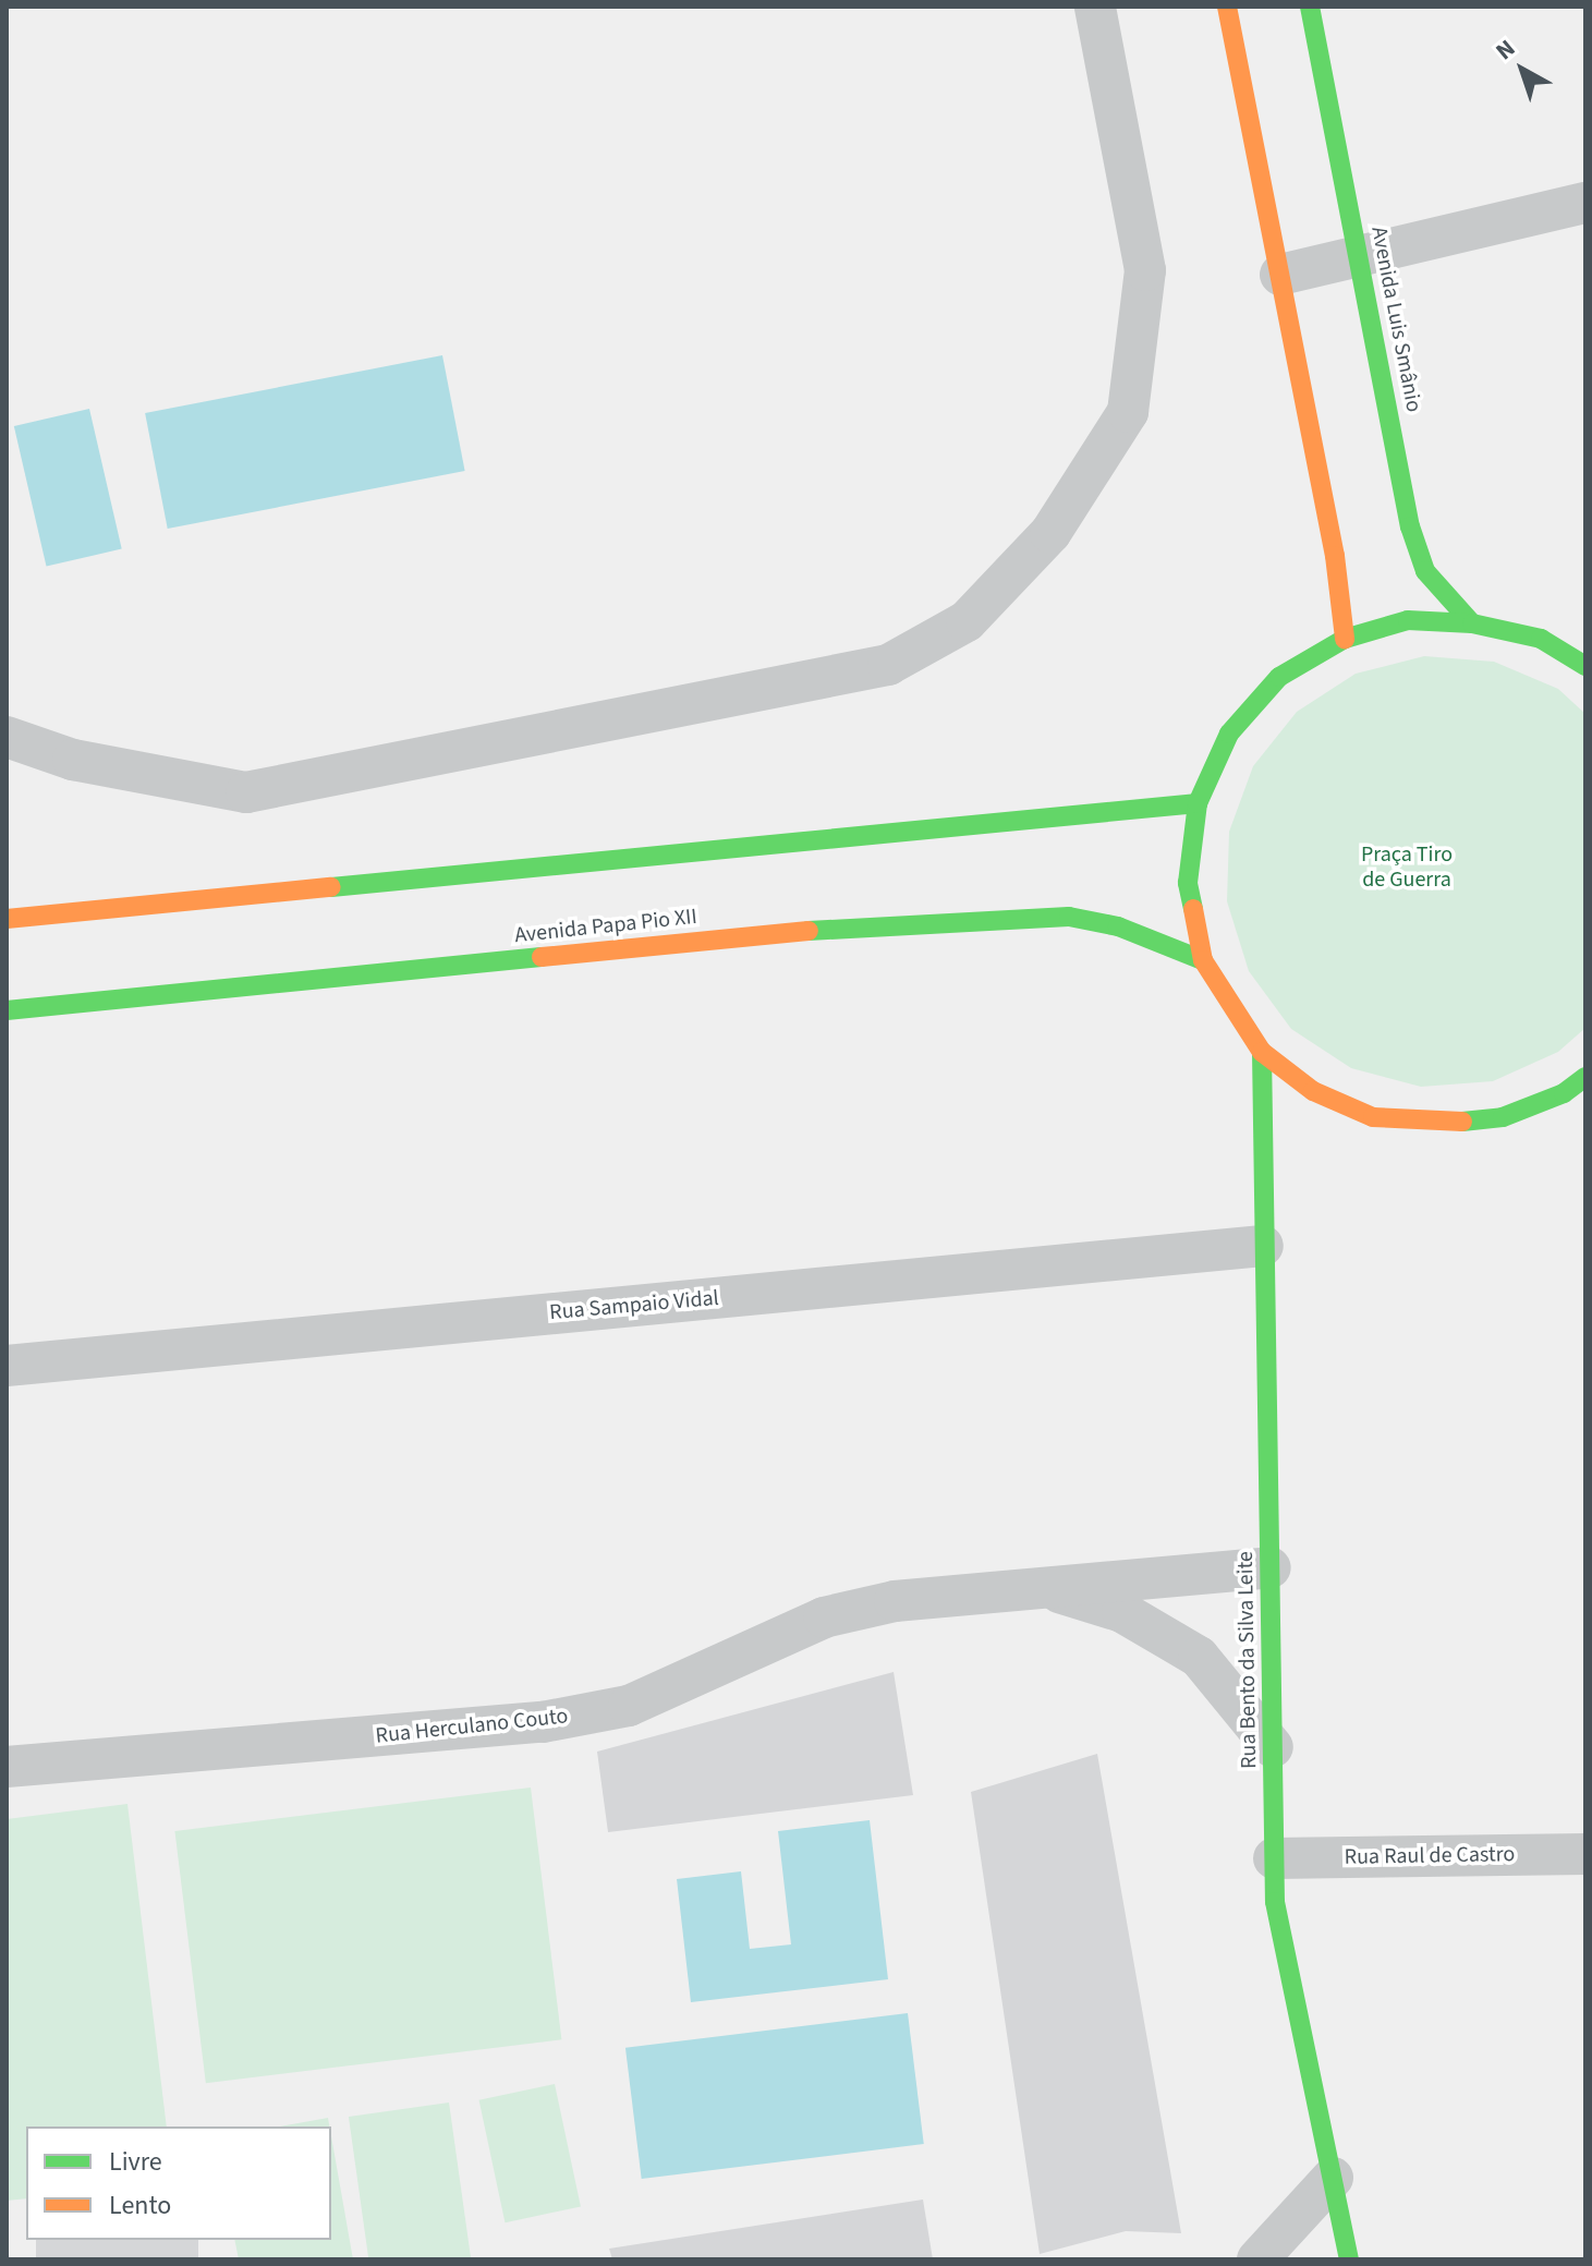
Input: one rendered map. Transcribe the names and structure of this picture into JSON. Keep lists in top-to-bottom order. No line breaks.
{"streets":{"main road":["Avenida Luis Smânio","Avenida Papa Pio XII","Rua Bento da Silva Leite"],"street":["Rua Sampaio Vidal","Rua Herculano Couto","Rua Raul de Castro"]},"crossings":[["Rua Sampaio Vidal","Rua Bento da Silva Leite"],["Rua Bento da Silva Leite","Rua Herculano Couto"],["Rua Bento da Silva Leite","Rua Raul de Castro"]],"parks":["Praça Tiro de Guerra"],"legend":["Livre","Lento"],"north":"top left"}
